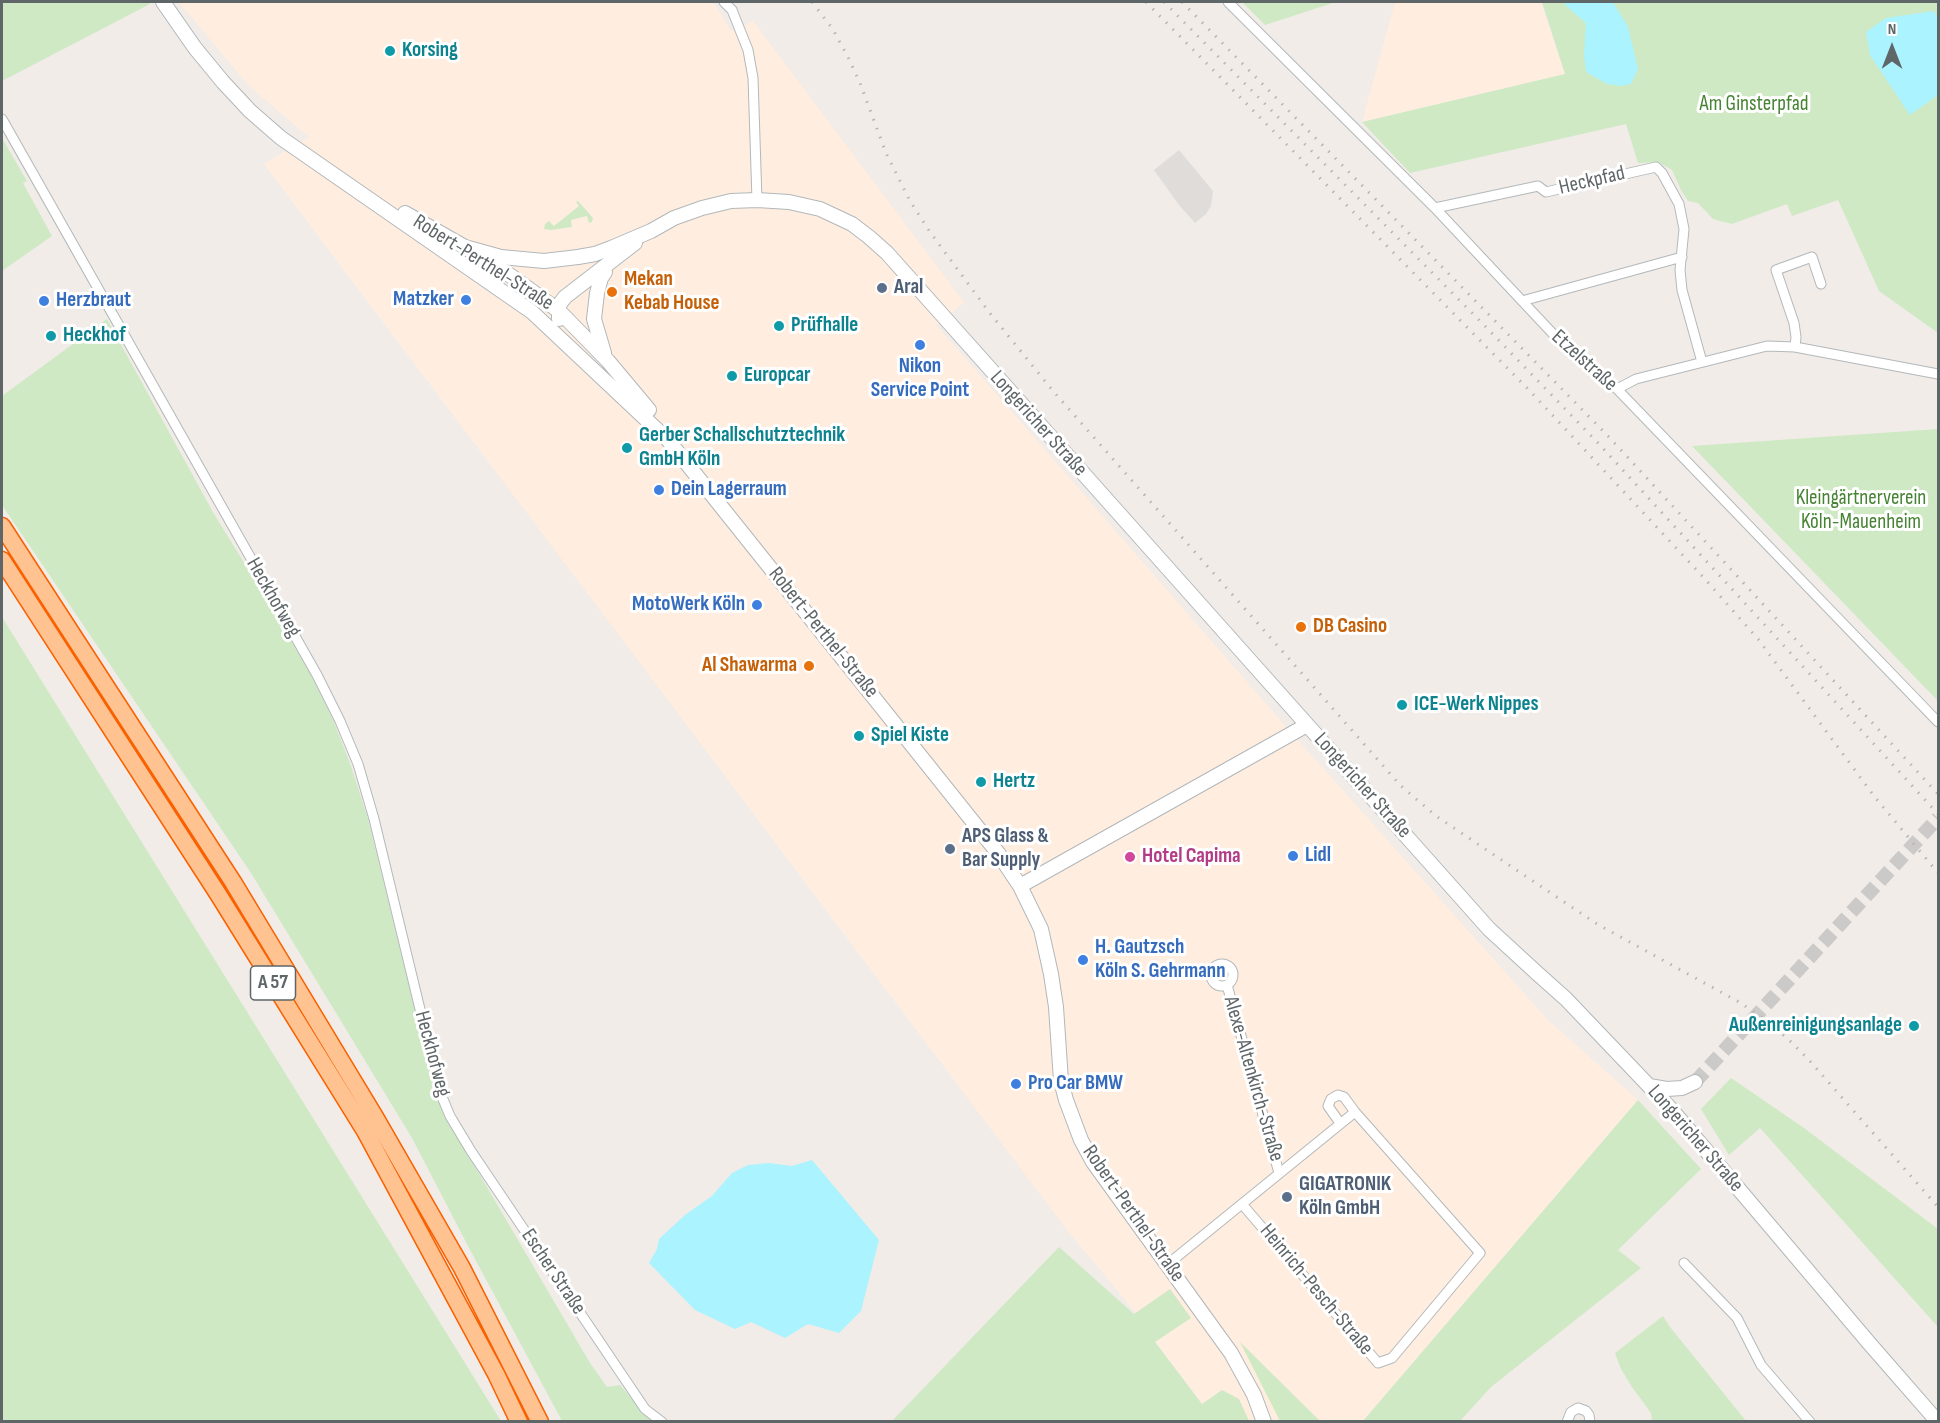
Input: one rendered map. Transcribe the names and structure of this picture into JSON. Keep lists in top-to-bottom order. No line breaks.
{"streets":{"highway":["A 57"],"street":["Heckpfad","Robert-Perthel-Straße","Etzelstraße","Longericher Straße","Heckhofweg","Alexe-Altenkirch-Straße","Escher Straße","Heinrich-Pesch-Straße"]},"crossings":[["Heckpfad","Etzelstraße"],["Robert-Perthel-Straße","Longericher Straße"],["Heckhofweg","Escher Straße"]],"parks":["Am Ginsterpfad","Kleingärtnerverein Köln-Mauenheim"],"places":["Korsing","Aral","Mekan Kebab House","Matzker","Herzbraut","Prüfhalle","Heckhof","Nikon Service Point","Europcar","Gerber Schallschutztechnik GmbH Köln","Dein Lagerraum","MotoWerk Köln","DB Casino","Al Shawarma","ICE-Werk Nippes","Spiel Kiste","Hertz","APS Glass & Bar Supply","Lidl","Hotel Capima","H. Gautzsch Köln S. Gehrmann","Außenreinigungsanlage","Pro Car BMW","GIGATRONIK Köln GmbH"],"north":"top"}
